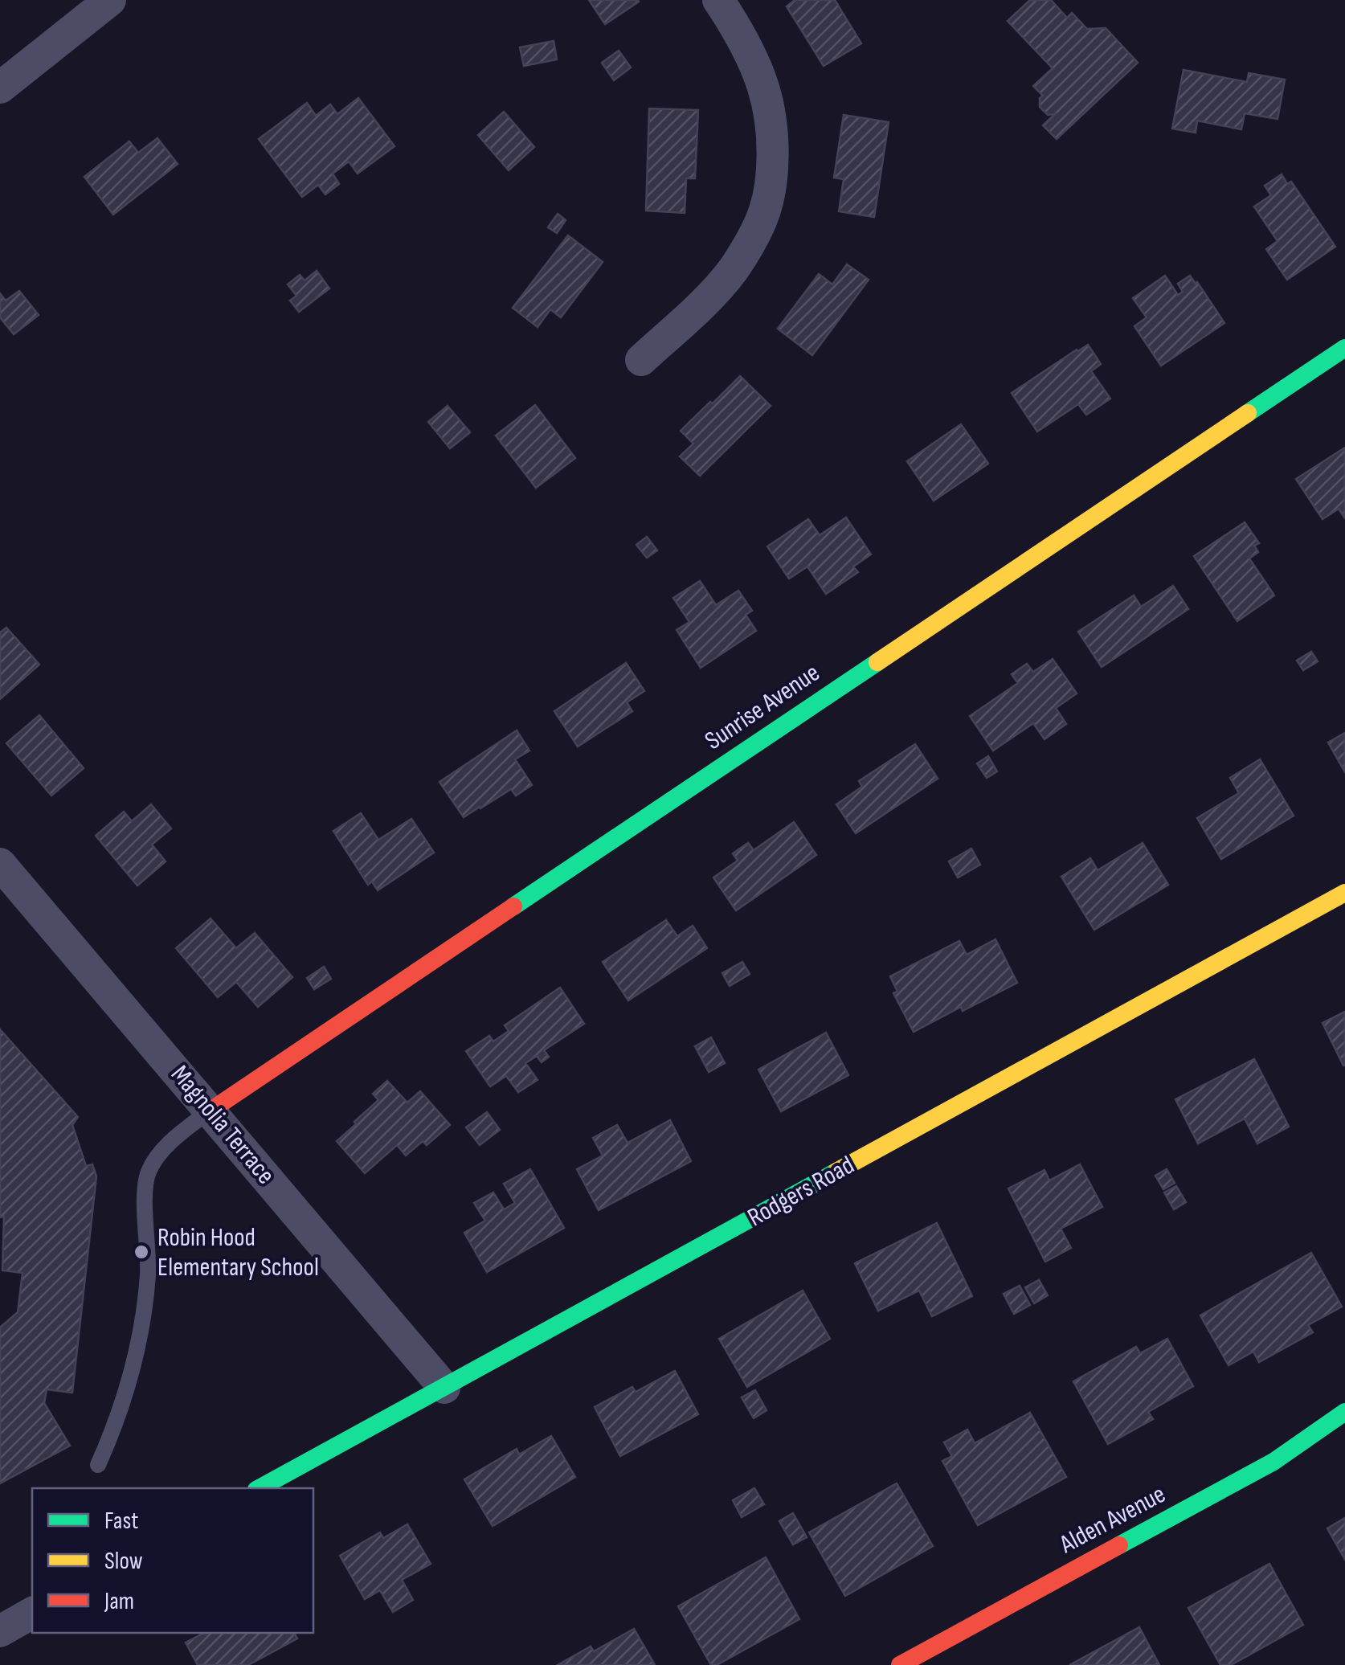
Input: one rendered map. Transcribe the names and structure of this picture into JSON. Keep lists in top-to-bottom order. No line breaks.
{"streets":{"street":["Sunrise Avenue","Magnolia Terrace","Rodgers Road","Alden Avenue"]},"crossings":[["Sunrise Avenue","Magnolia Terrace"],["Magnolia Terrace","Rodgers Road"]],"places":["Robin Hood Elementary School"],"legend":["Fast","Slow","Jam"]}
